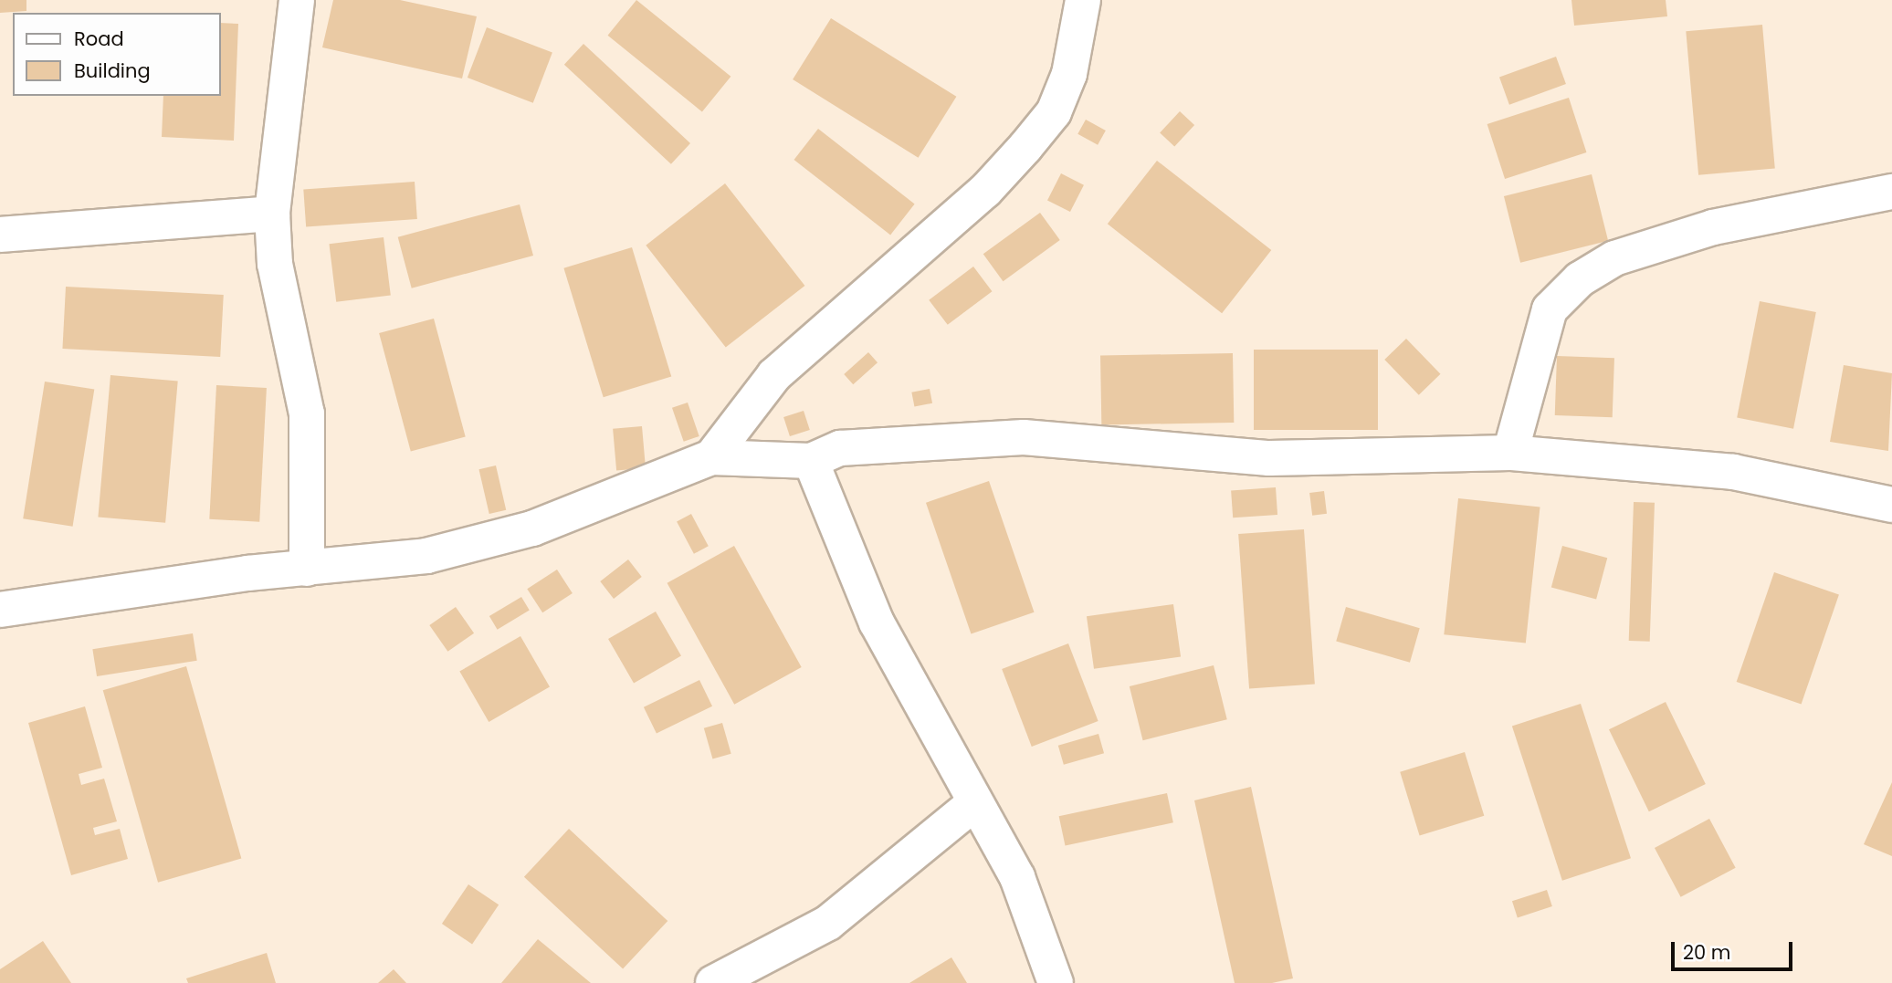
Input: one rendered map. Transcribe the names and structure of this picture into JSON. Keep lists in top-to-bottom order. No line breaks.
{"legend":["Road","Building"],"scale_bar":"20 m"}
